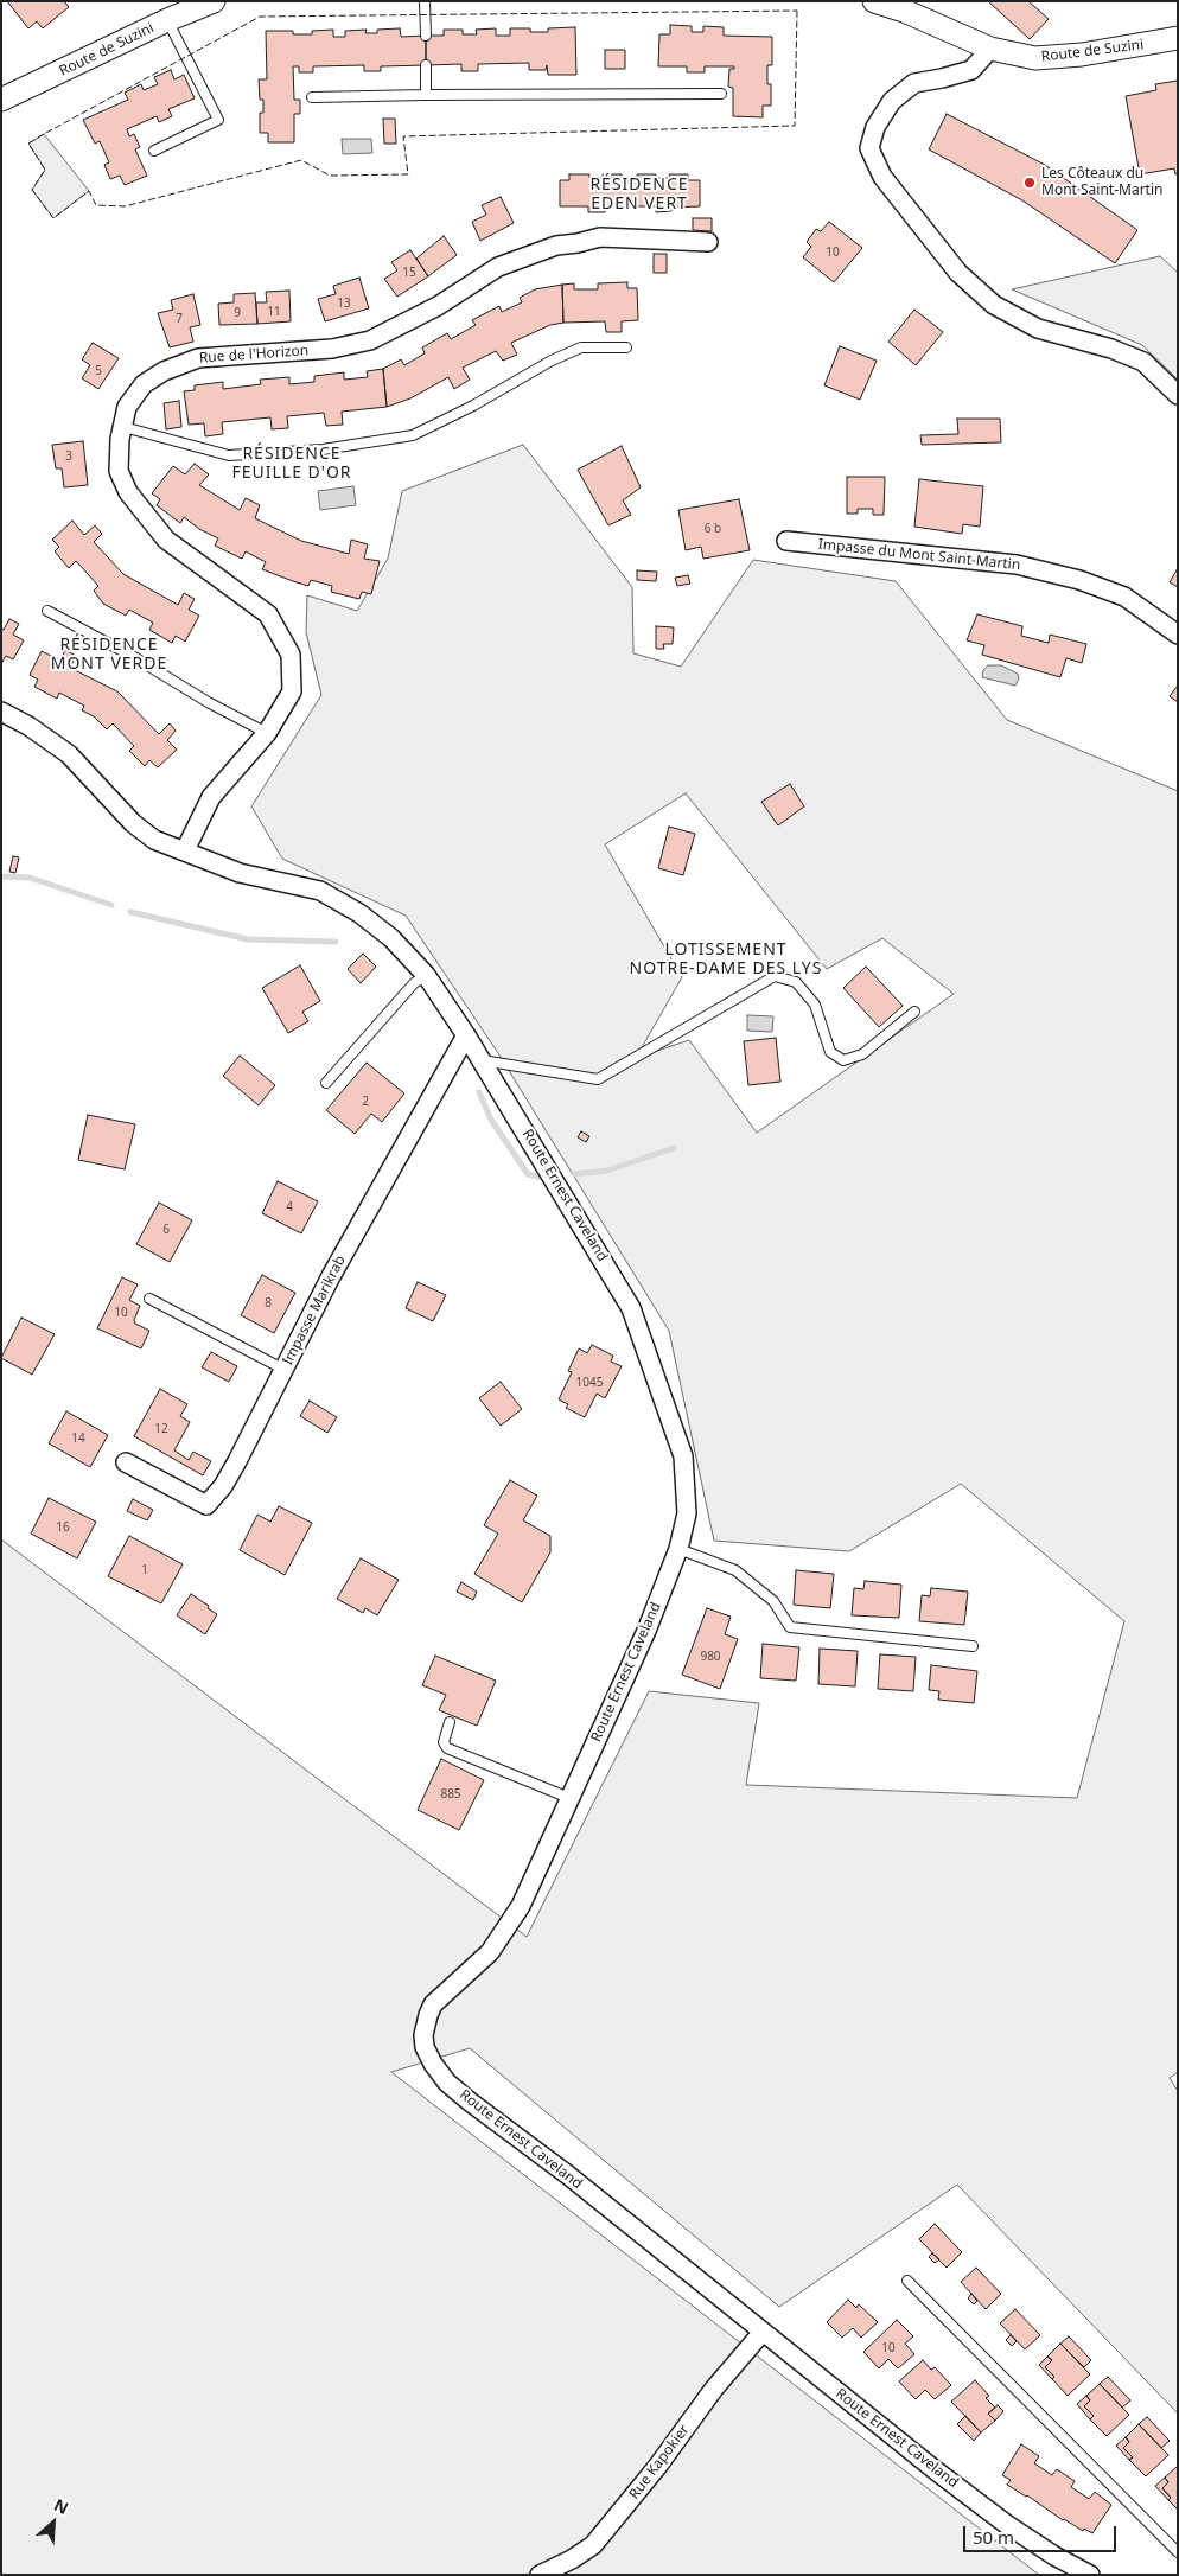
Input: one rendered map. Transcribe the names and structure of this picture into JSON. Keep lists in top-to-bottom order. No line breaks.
{"streets":{"street":["Route de Suzini","Rue de l'Horizon","Impasse du Mont Saint-Martin","Route Ernest Caveland","Impasse Marikrab","Rue Kapokier"]},"crossings":[["Rue de l'Horizon","Route Ernest Caveland"],["Route Ernest Caveland","Impasse Marikrab"],["Route Ernest Caveland","Rue Kapokier"]],"districts":["RÉSIDENCE EDEN VERT","RÉSIDENCE FEUILLE D'OR","RÉSIDENCE MONT VERDE","LOTISSEMENT NOTRE-DAME DES LYS"],"places":["Les Côteaux du Mont Saint-Martin"],"house_numbers":["10","15","13","11","9","7","5","3","6 b","2","4","6","8","10","1045","12","14","16","1","980","885","10"],"scale_bar":"50 m","north":"top right"}
